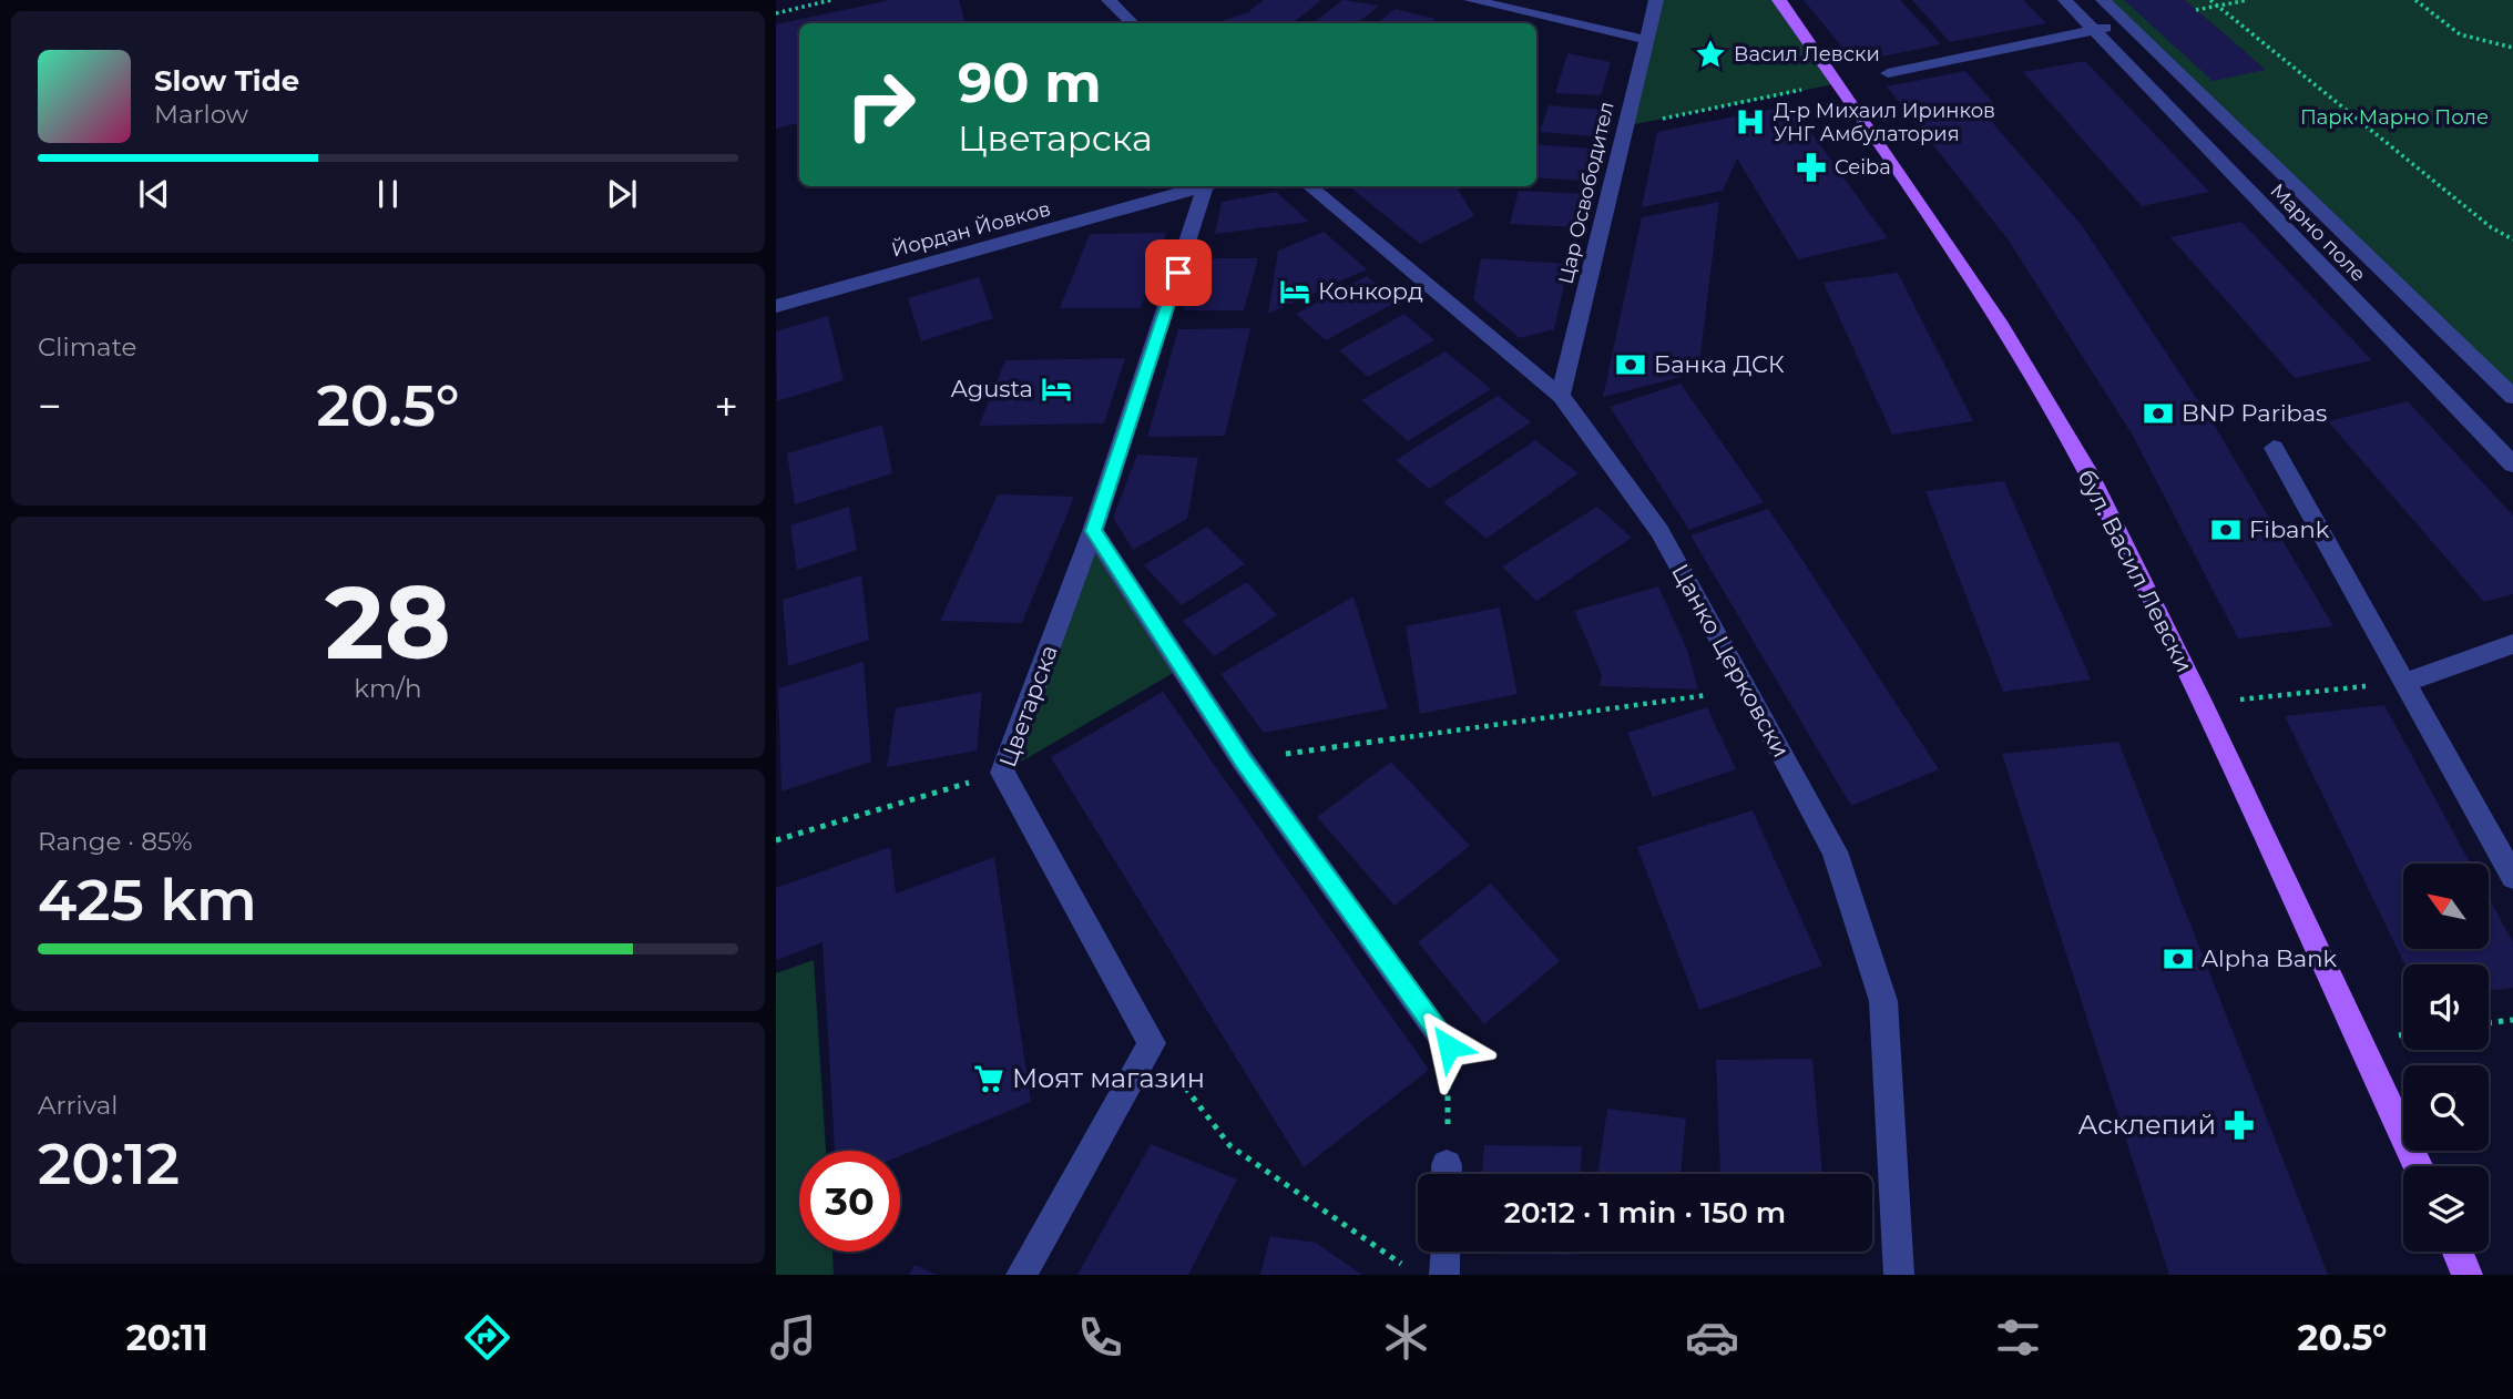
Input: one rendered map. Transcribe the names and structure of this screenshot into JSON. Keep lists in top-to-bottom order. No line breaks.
{"streets":{"main road":["бул. Васил Левски"],"street":["Цар Освободител","Йордан Йовков","Марно поле","Цанко Церковски","Цветарска"]},"crossings":[["Цар Освободител","Цанко Церковски"]],"parks":["Парк Марно Поле"],"places":{"place":["Васил Левски"],"hospital":["Д-р Михаил Иринков УНГ Амбулатория"],"pharmacy":["Ceiba","Асклепий"],"hotel":["Конкорд","Agusta"],"bank":["Банка ДСК","BNP Paribas","Fibank","Alpha Bank"],"supermarket":["Моят магазин"]},"north":"top left","page":{"turn":["90 m","Цветарска"],"song":["Slow Tide","Marlow"],"tile":["Climate",["28","km/h"],["Range · 85%","425 km"],["Arrival","20:12"]],"heat":["−","20.5°","+"],"limit":"30","trip":"20:12 · 1 min · 150 m","tabs":["20:11","20.5°"]}}
